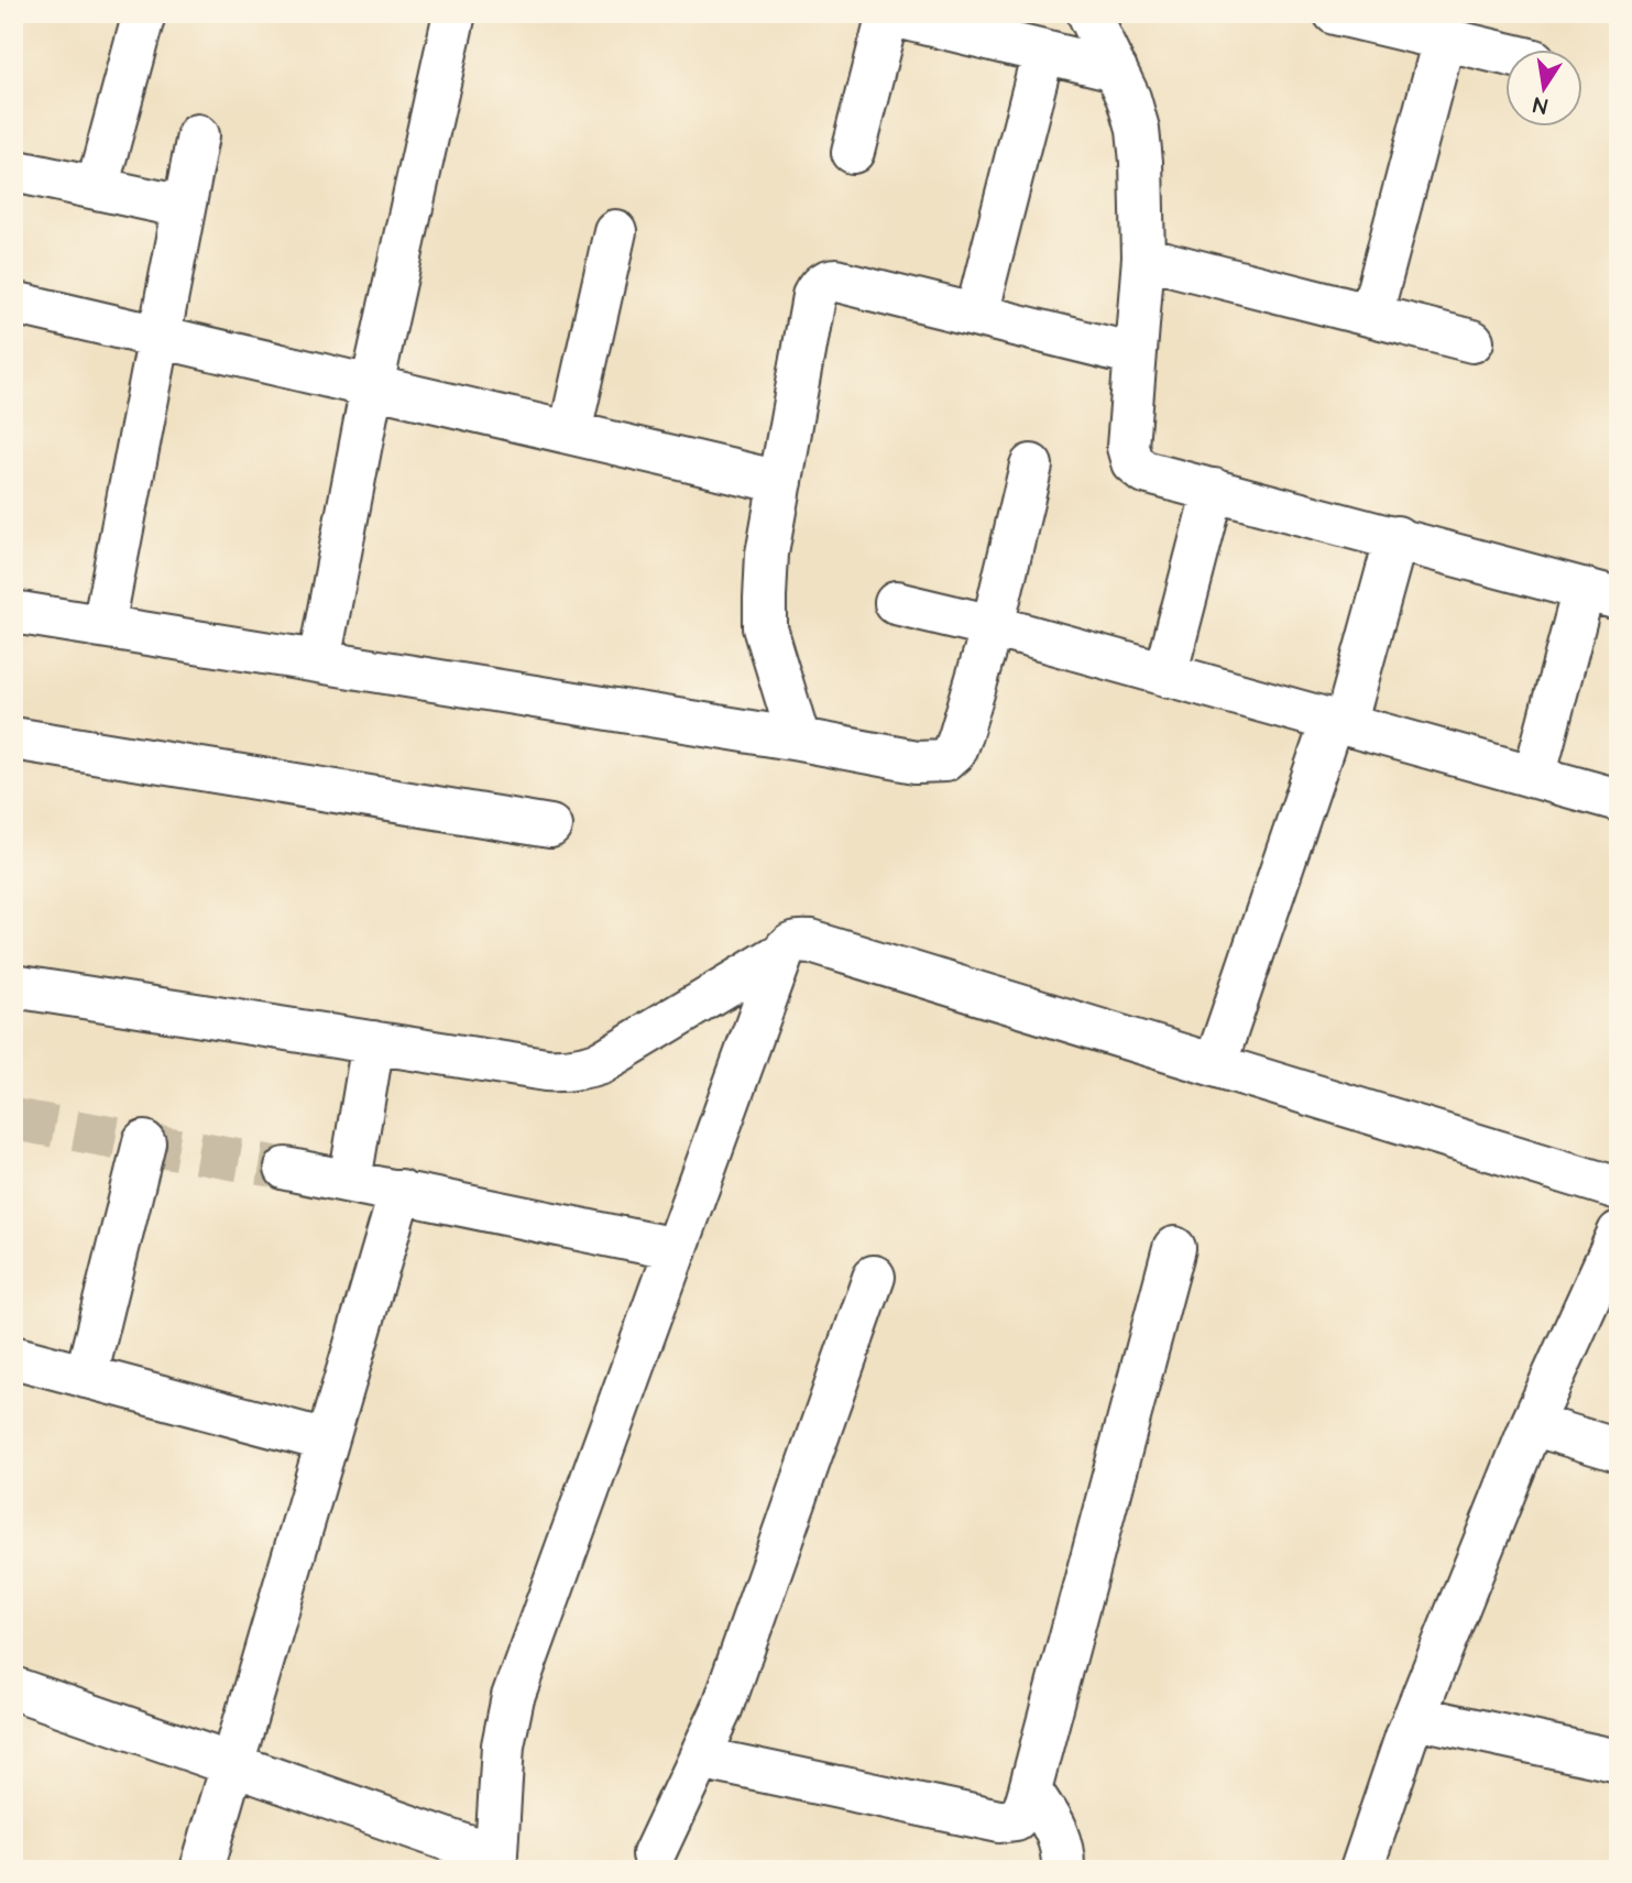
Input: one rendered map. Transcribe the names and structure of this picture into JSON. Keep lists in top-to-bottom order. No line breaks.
{"north":"bottom"}
